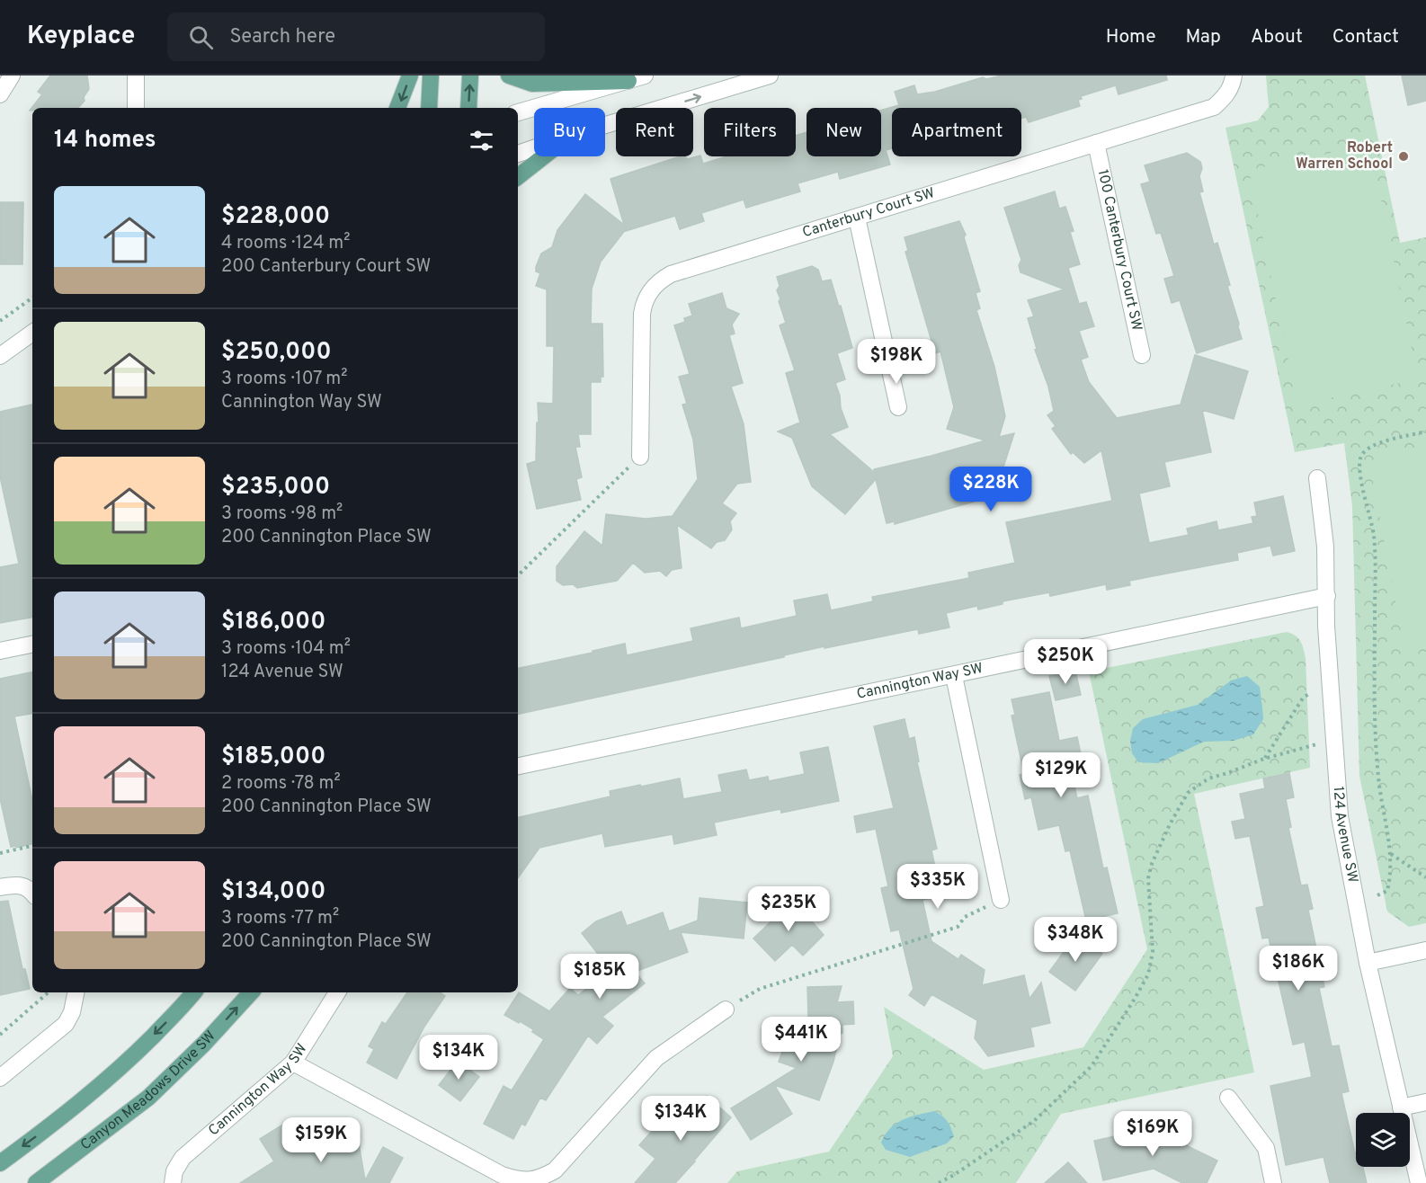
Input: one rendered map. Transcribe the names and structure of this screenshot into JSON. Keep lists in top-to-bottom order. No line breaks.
{"streets":{"main road":["Canyon Meadows Drive SW"],"street":["Canterbury Court SW","100 Canterbury Court SW","Cannington Way SW","124 Avenue SW"]},"crossings":[["Canterbury Court SW","100 Canterbury Court SW"],["Cannington Way SW","124 Avenue SW"]],"places":["Robert Warren School"],"page":{"header":"Keyplace","search":"Search here","nav":["Home","Map","About","Contact"],"chip":["Buy","Rent","Filters","New","Apartment"],"heading":"14 homes","list":[{"name":"$228,000","note":"4 rooms · 124 m² · 200 Canterbury Court SW"},{"name":"$250,000","note":"3 rooms · 107 m² · Cannington Way SW"},{"name":"$235,000","note":"3 rooms · 98 m² · 200 Cannington Place SW"},{"name":"$186,000","note":"3 rooms · 104 m² · 124 Avenue SW"},{"name":"$185,000","note":"2 rooms · 78 m² · 200 Cannington Place SW"},{"name":"$134,000","note":"3 rooms · 77 m² · 200 Cannington Place SW"}],"price":["$198K","$228K","$250K","$129K","$335K","$235K","$348K","$186K","$185K","$441K","$134K","$134K","$169K","$159K"]}}
